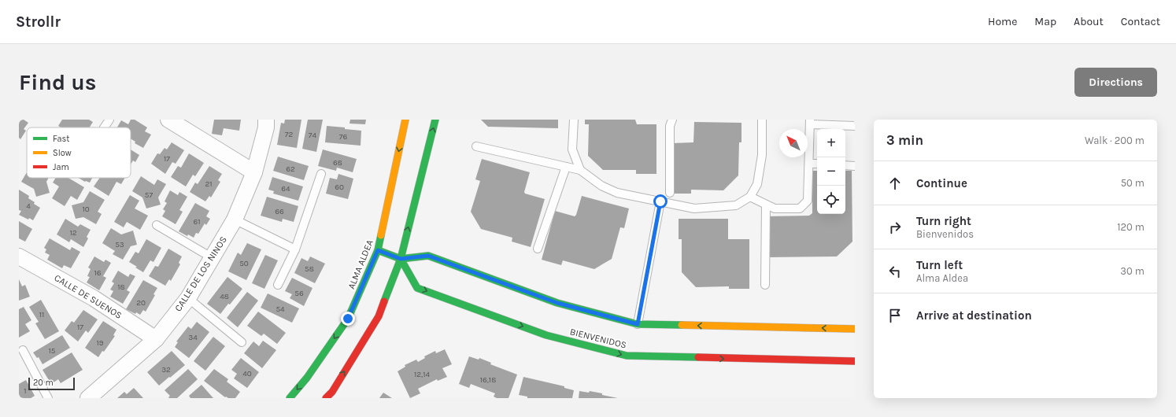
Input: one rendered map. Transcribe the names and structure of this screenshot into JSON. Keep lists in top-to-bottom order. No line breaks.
{"streets":{"street":["ALMA ALDEA","CALLE DE LOS NINOS","CALLE DE SUENOS","BIENVENIDOS"]},"crossings":[["CALLE DE LOS NINOS","CALLE DE SUENOS"]],"house_numbers":["72","74","76","17","68","62","21","60","64","57","4","10","66","61","12","53","50","58","16","18","56","48","20","54","11","17","34","19","15","32","40","12,14","16,18","1"],"legend":["Fast","Slow","Jam"],"scale_bar":"20 m","north":"top left","page":{"header":"Strollr","nav":["Home","Map","About","Contact"],"buttons":"Directions","title":"Find us","heading":["3 min","Walk · 200 m"],"map_buttons":["+","−"],"list":[["Continue","50 m"],["Turn right","Bienvenidos","120 m"],["Turn left","Alma Aldea","30 m"],"Arrive at destination"],"scale":"20 m"}}
